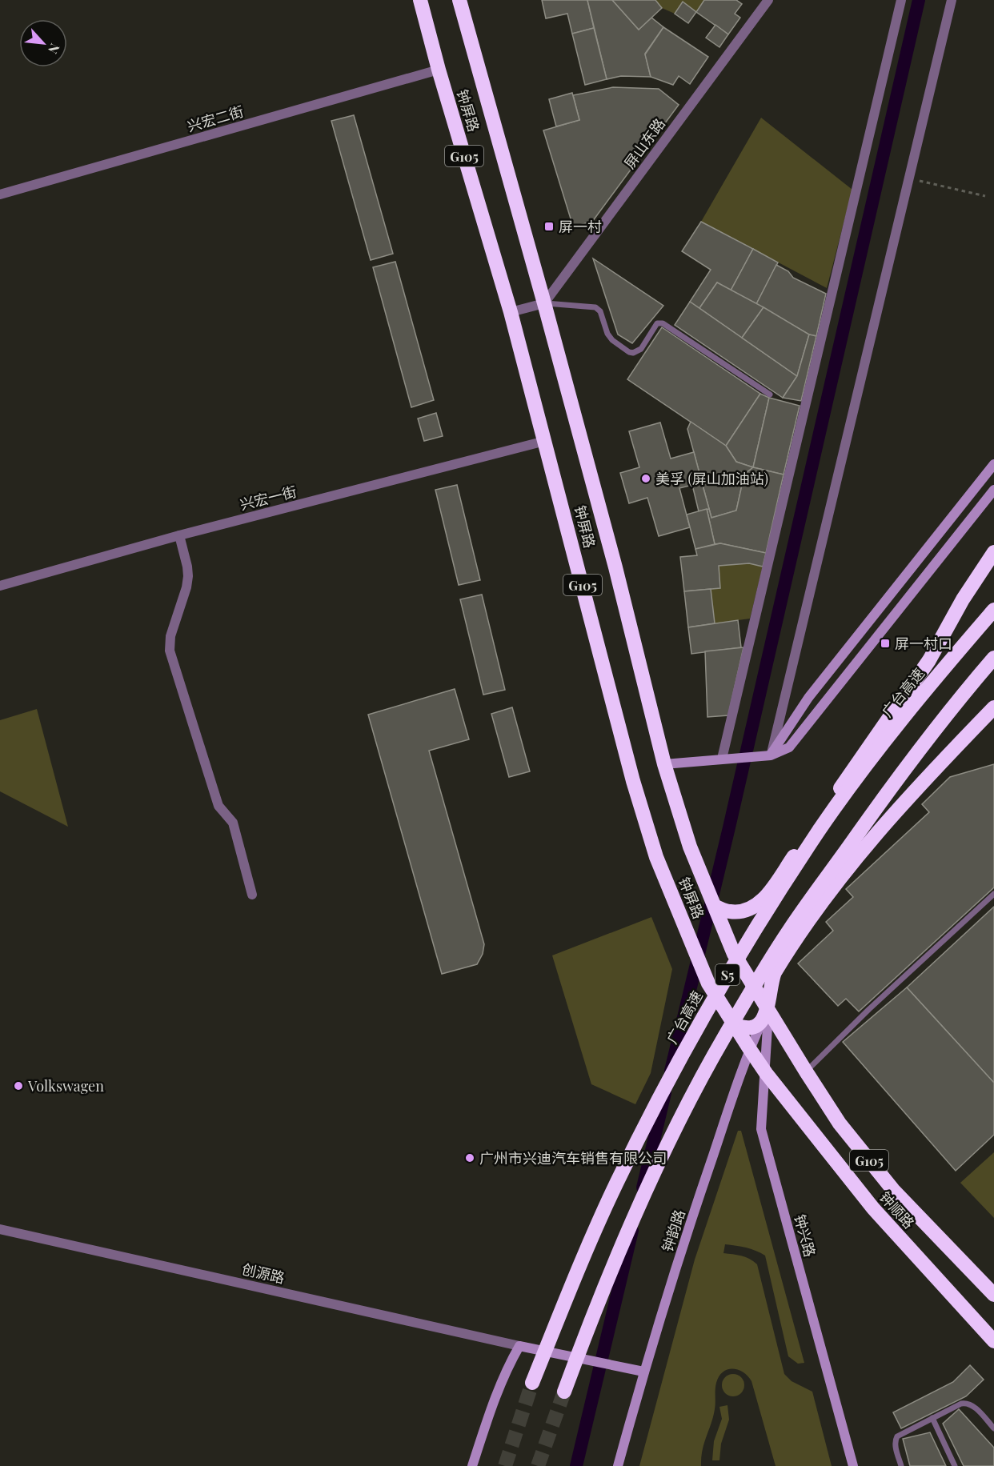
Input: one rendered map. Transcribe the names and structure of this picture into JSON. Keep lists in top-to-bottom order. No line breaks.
{"streets":{"highway":["钟屏路","G105","广台高速","S5","钟顺路"],"street":["兴宏二街","屏山东路","兴宏一街","钟韵路","钟兴路","创源路"]},"crossings":[["钟屏路","兴宏二街"],["钟屏路","屏山东路"],["钟屏路","兴宏一街"],["钟屏路","钟顺路"],["钟屏路","钟韵路"],["钟屏路","钟兴路"],["钟顺路","钟韵路"],["钟顺路","钟兴路"],["钟韵路","钟兴路"]],"places":{"transit":["屏一村","屏一村口"],"other":["美孚 (屏山加油站)","Volkswagen","广州市兴迪汽车销售有限公司"]},"north":"bottom right"}
